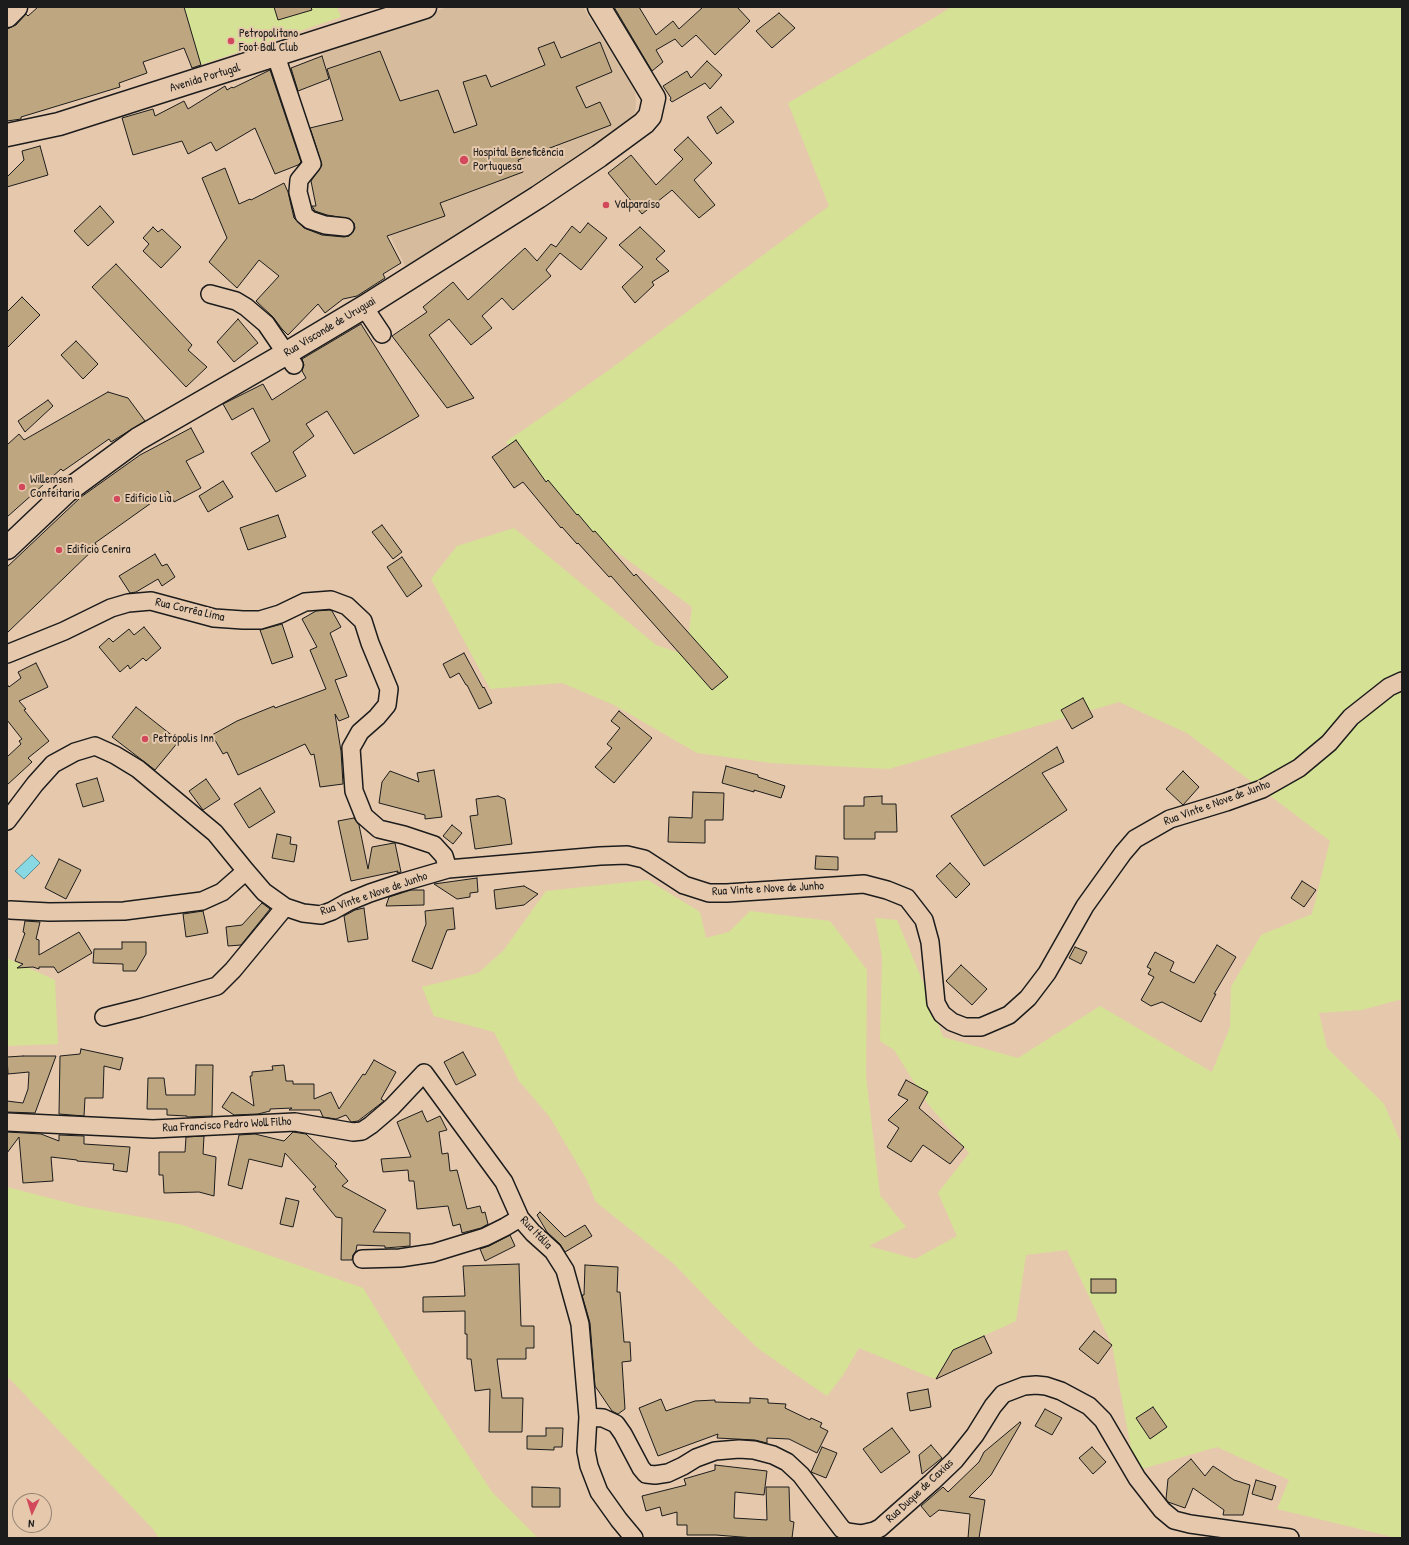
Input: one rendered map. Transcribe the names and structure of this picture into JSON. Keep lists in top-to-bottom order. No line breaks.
{"streets":{"street":["Avenida Portugal","Rua Visconde de Uruguai","Rua Corrêa Lima","Rua Vinte e Nove de Junho","Rua Francisco Pedro Woll Filho","Rua Itália","Rua Duque de Caxias"]},"crossings":[["Rua Corrêa Lima","Rua Vinte e Nove de Junho"],["Rua Francisco Pedro Woll Filho","Rua Itália"],["Rua Itália","Rua Duque de Caxias"]],"places":["Petropolitano Foot Ball Club","Hospital Beneficência Portuguesa","Valparaíso","Willemsen Confeitaria","Edifício Lia","Edifício Cenira","Petrópolis Inn"],"north":"bottom"}
